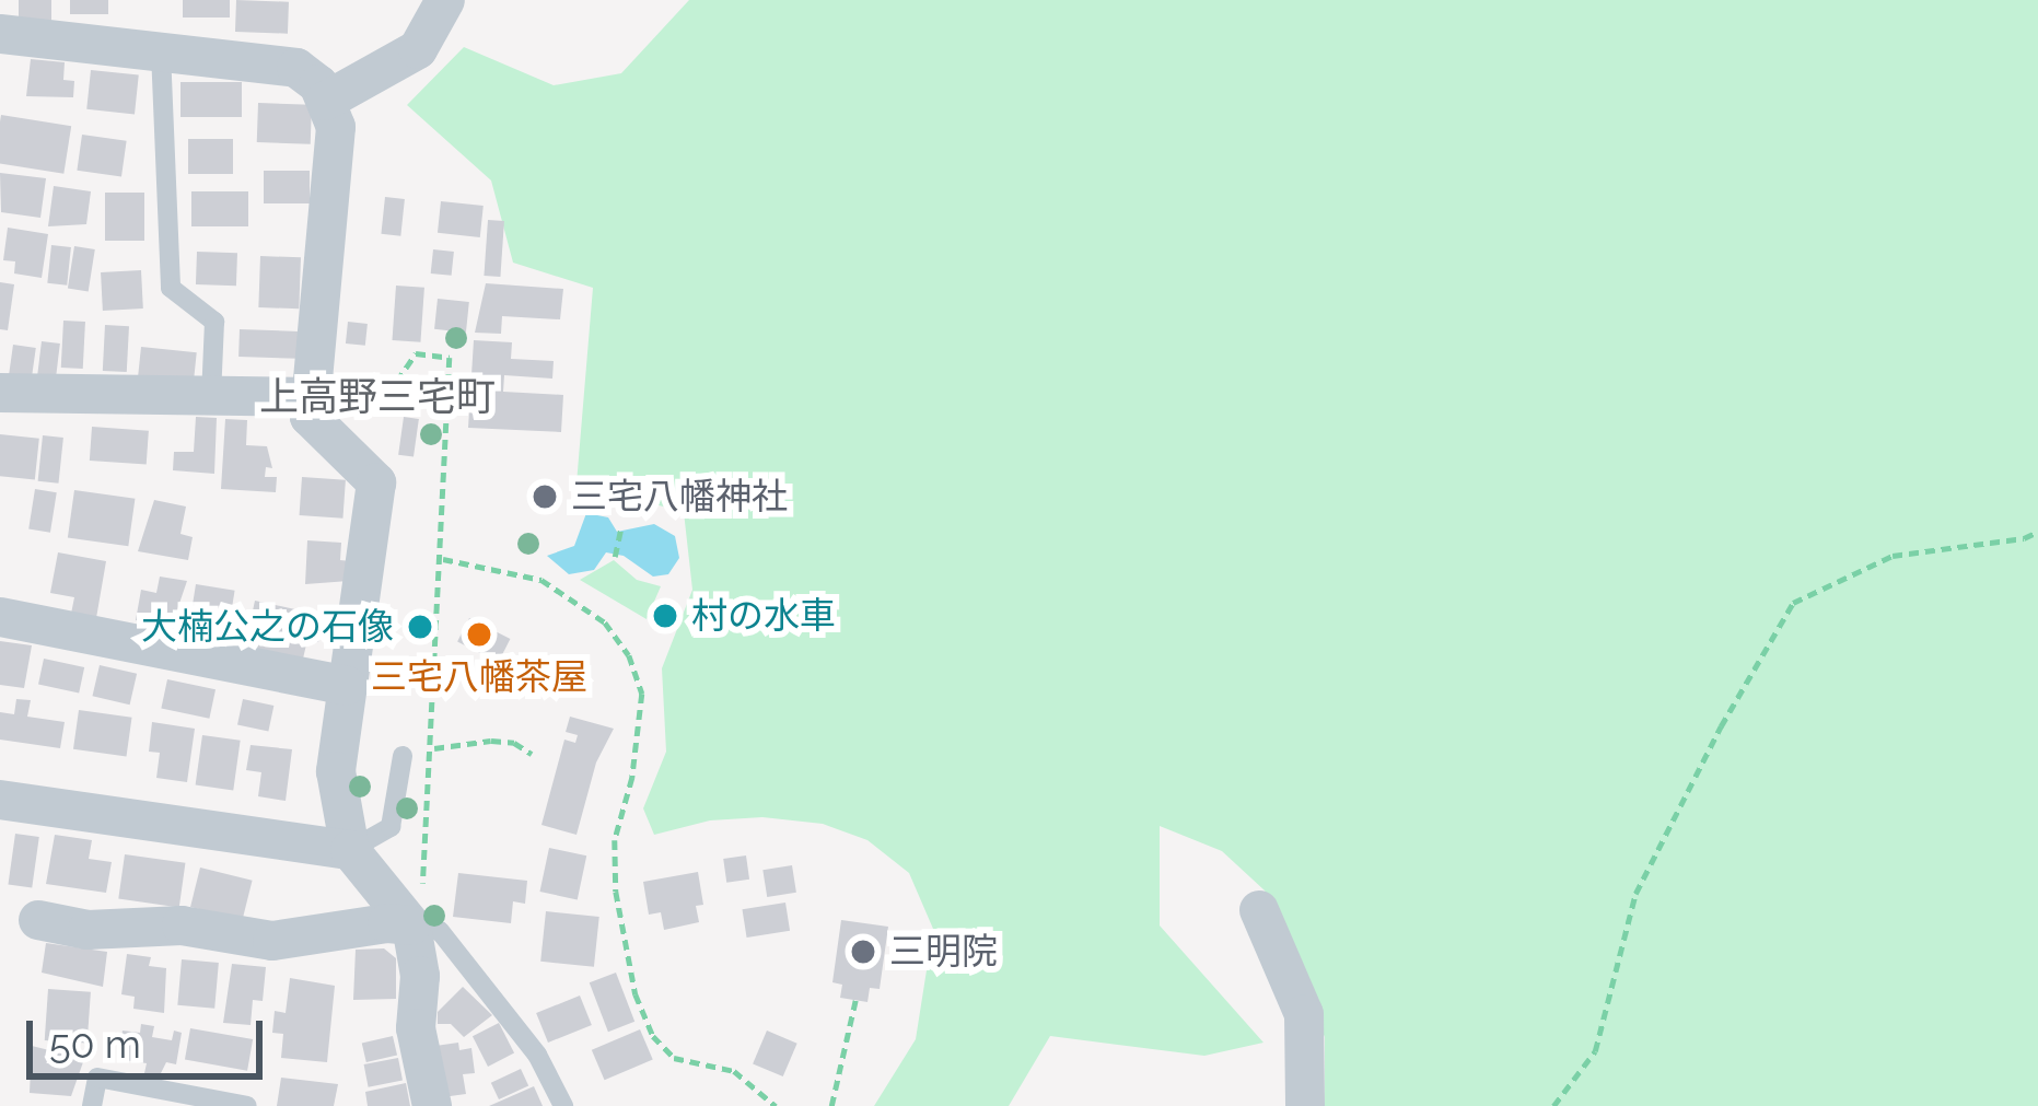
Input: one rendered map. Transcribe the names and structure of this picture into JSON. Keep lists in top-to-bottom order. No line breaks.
{"districts":["上高野三宅町"],"places":["三宅八幡神社","村の水車","大楠公之の石像","三宅八幡茶屋","三明院"],"scale_bar":"50 m"}
